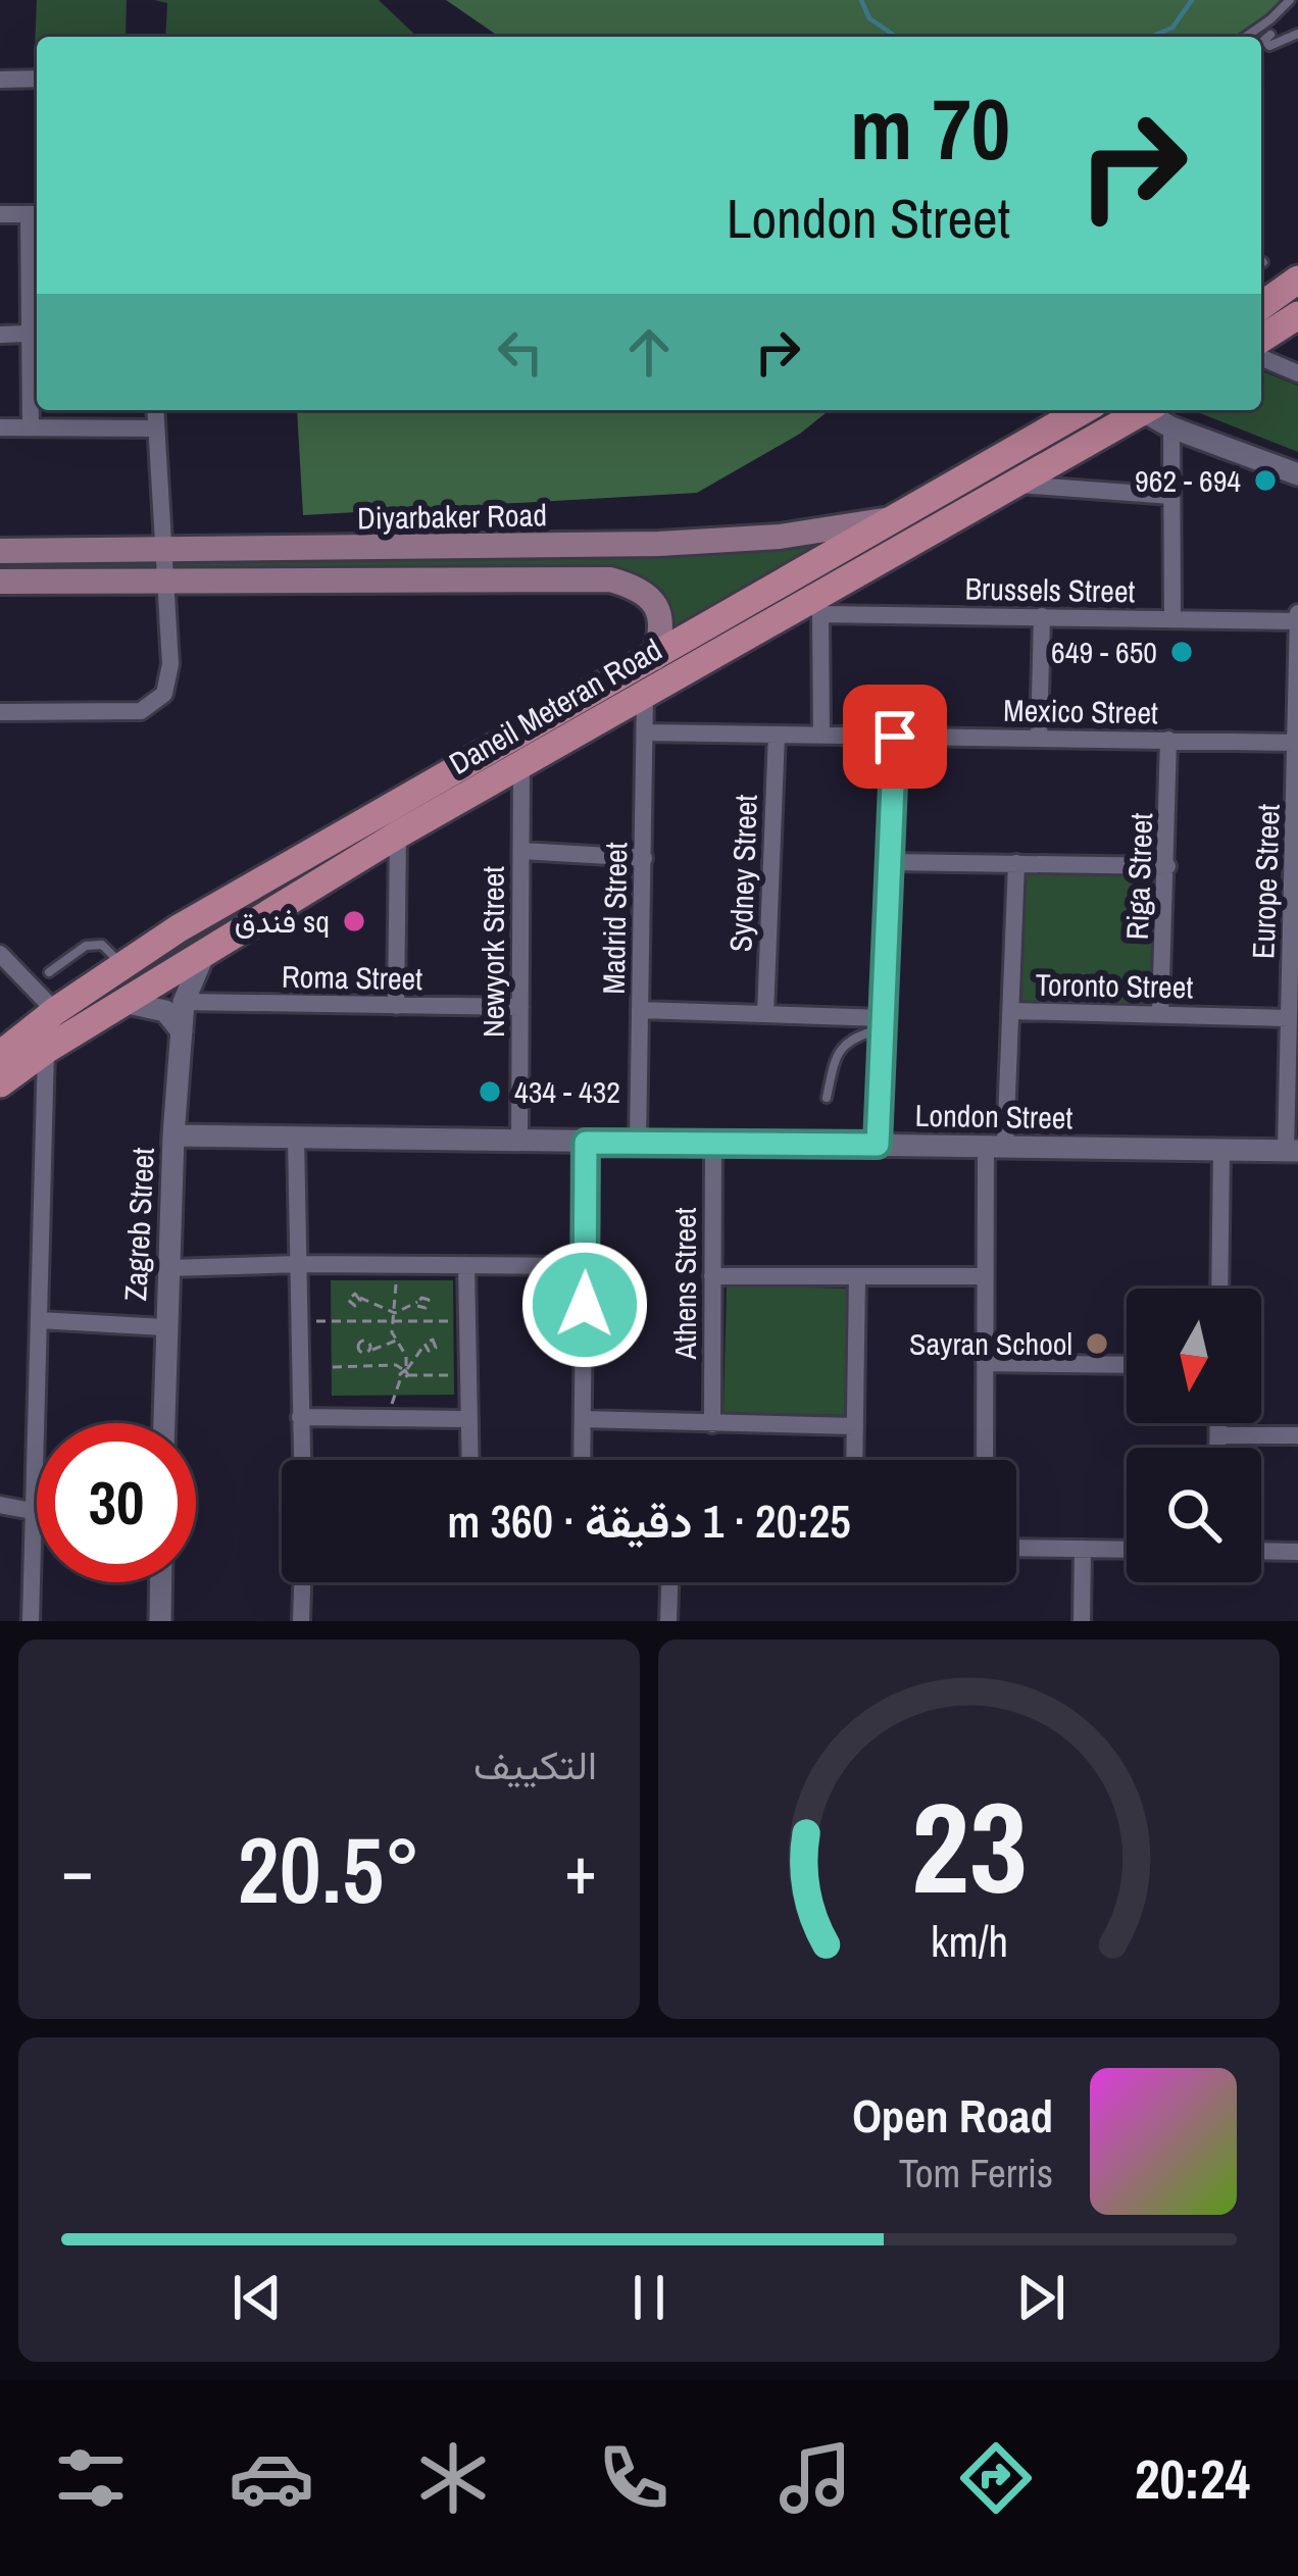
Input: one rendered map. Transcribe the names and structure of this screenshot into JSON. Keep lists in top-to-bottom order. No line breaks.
{"streets":{"main road":["Diyarbaker Road","Daneil Meteran Road"],"street":["Brussels Street","Mexico Street","Sydney Street","Riga Street","Europe Street","Madrid Street","Newyork Street","Roma Street","Toronto Street","London Street","Zagreb Street","Athens Street"]},"crossings":[["Diyarbaker Road","Daneil Meteran Road"],["Brussels Street","Daneil Meteran Road"],["Brussels Street","Europe Street"],["Daneil Meteran Road","Madrid Street"],["Daneil Meteran Road","Newyork Street"],["Daneil Meteran Road","Zagreb Street"],["Mexico Street","Sydney Street"],["Mexico Street","Riga Street"],["Mexico Street","Europe Street"],["Mexico Street","Madrid Street"],["Riga Street","Toronto Street"],["Europe Street","Toronto Street"],["Europe Street","London Street"],["Madrid Street","London Street"],["Newyork Street","Roma Street"],["Newyork Street","London Street"],["Roma Street","Zagreb Street"],["London Street","Zagreb Street"],["London Street","Athens Street"]],"places":["962 - 694","649 - 650","فندق sq","434 - 432","Sayran School"],"north":"bottom","page":{"turn":["70 m","London Street"],"limit":"30","trip":"20:25 · 1 دقيقة · 360 m","tile":"التكييف","heat":["−","20.5°","+"],"song":["Open Road","Tom Ferris"],"tabs":"20:24","gauge":["23","km/h"]}}
